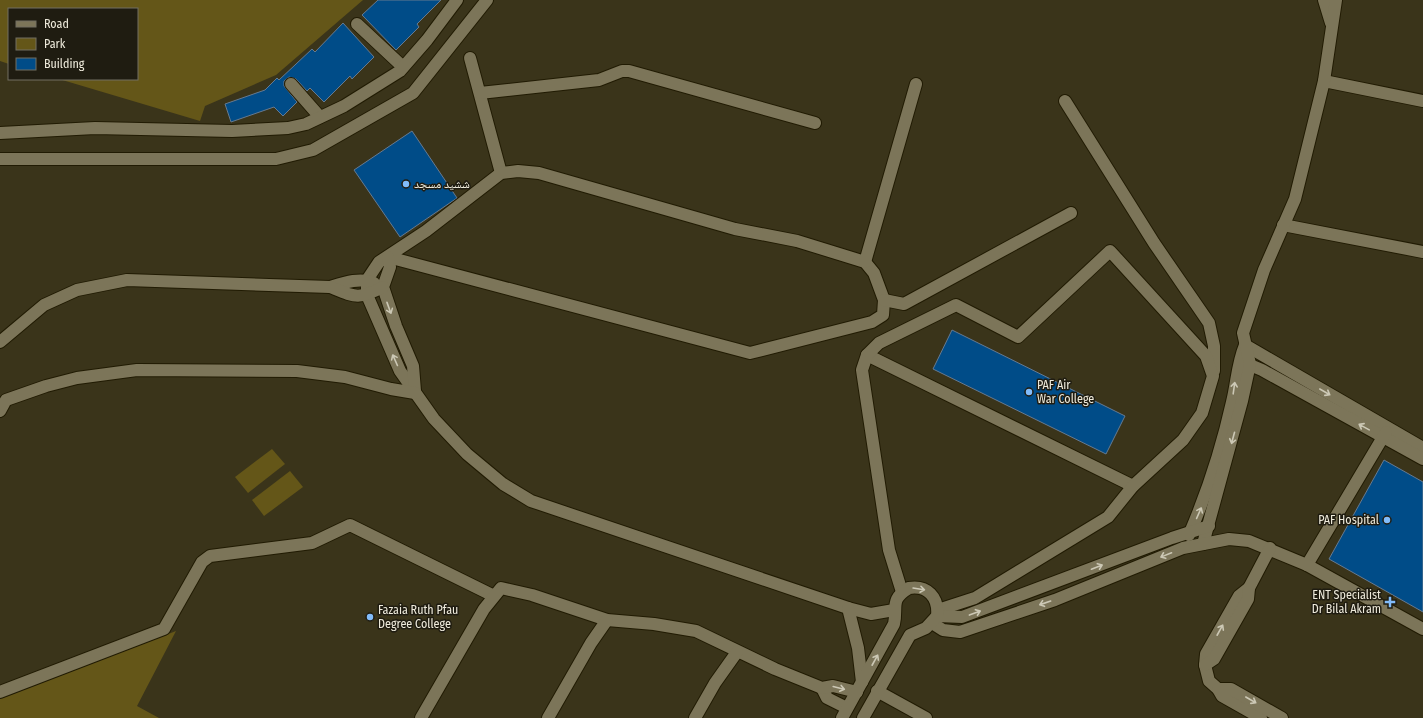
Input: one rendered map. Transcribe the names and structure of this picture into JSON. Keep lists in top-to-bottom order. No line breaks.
{"places":{"other":["ششید مسجد","PAF Air War College","PAF Hospital","Fazaia Ruth Pfau Degree College"],"health":["ENT Specialist Dr Bilal Akram"]},"legend":["Road","Park","Building"]}
